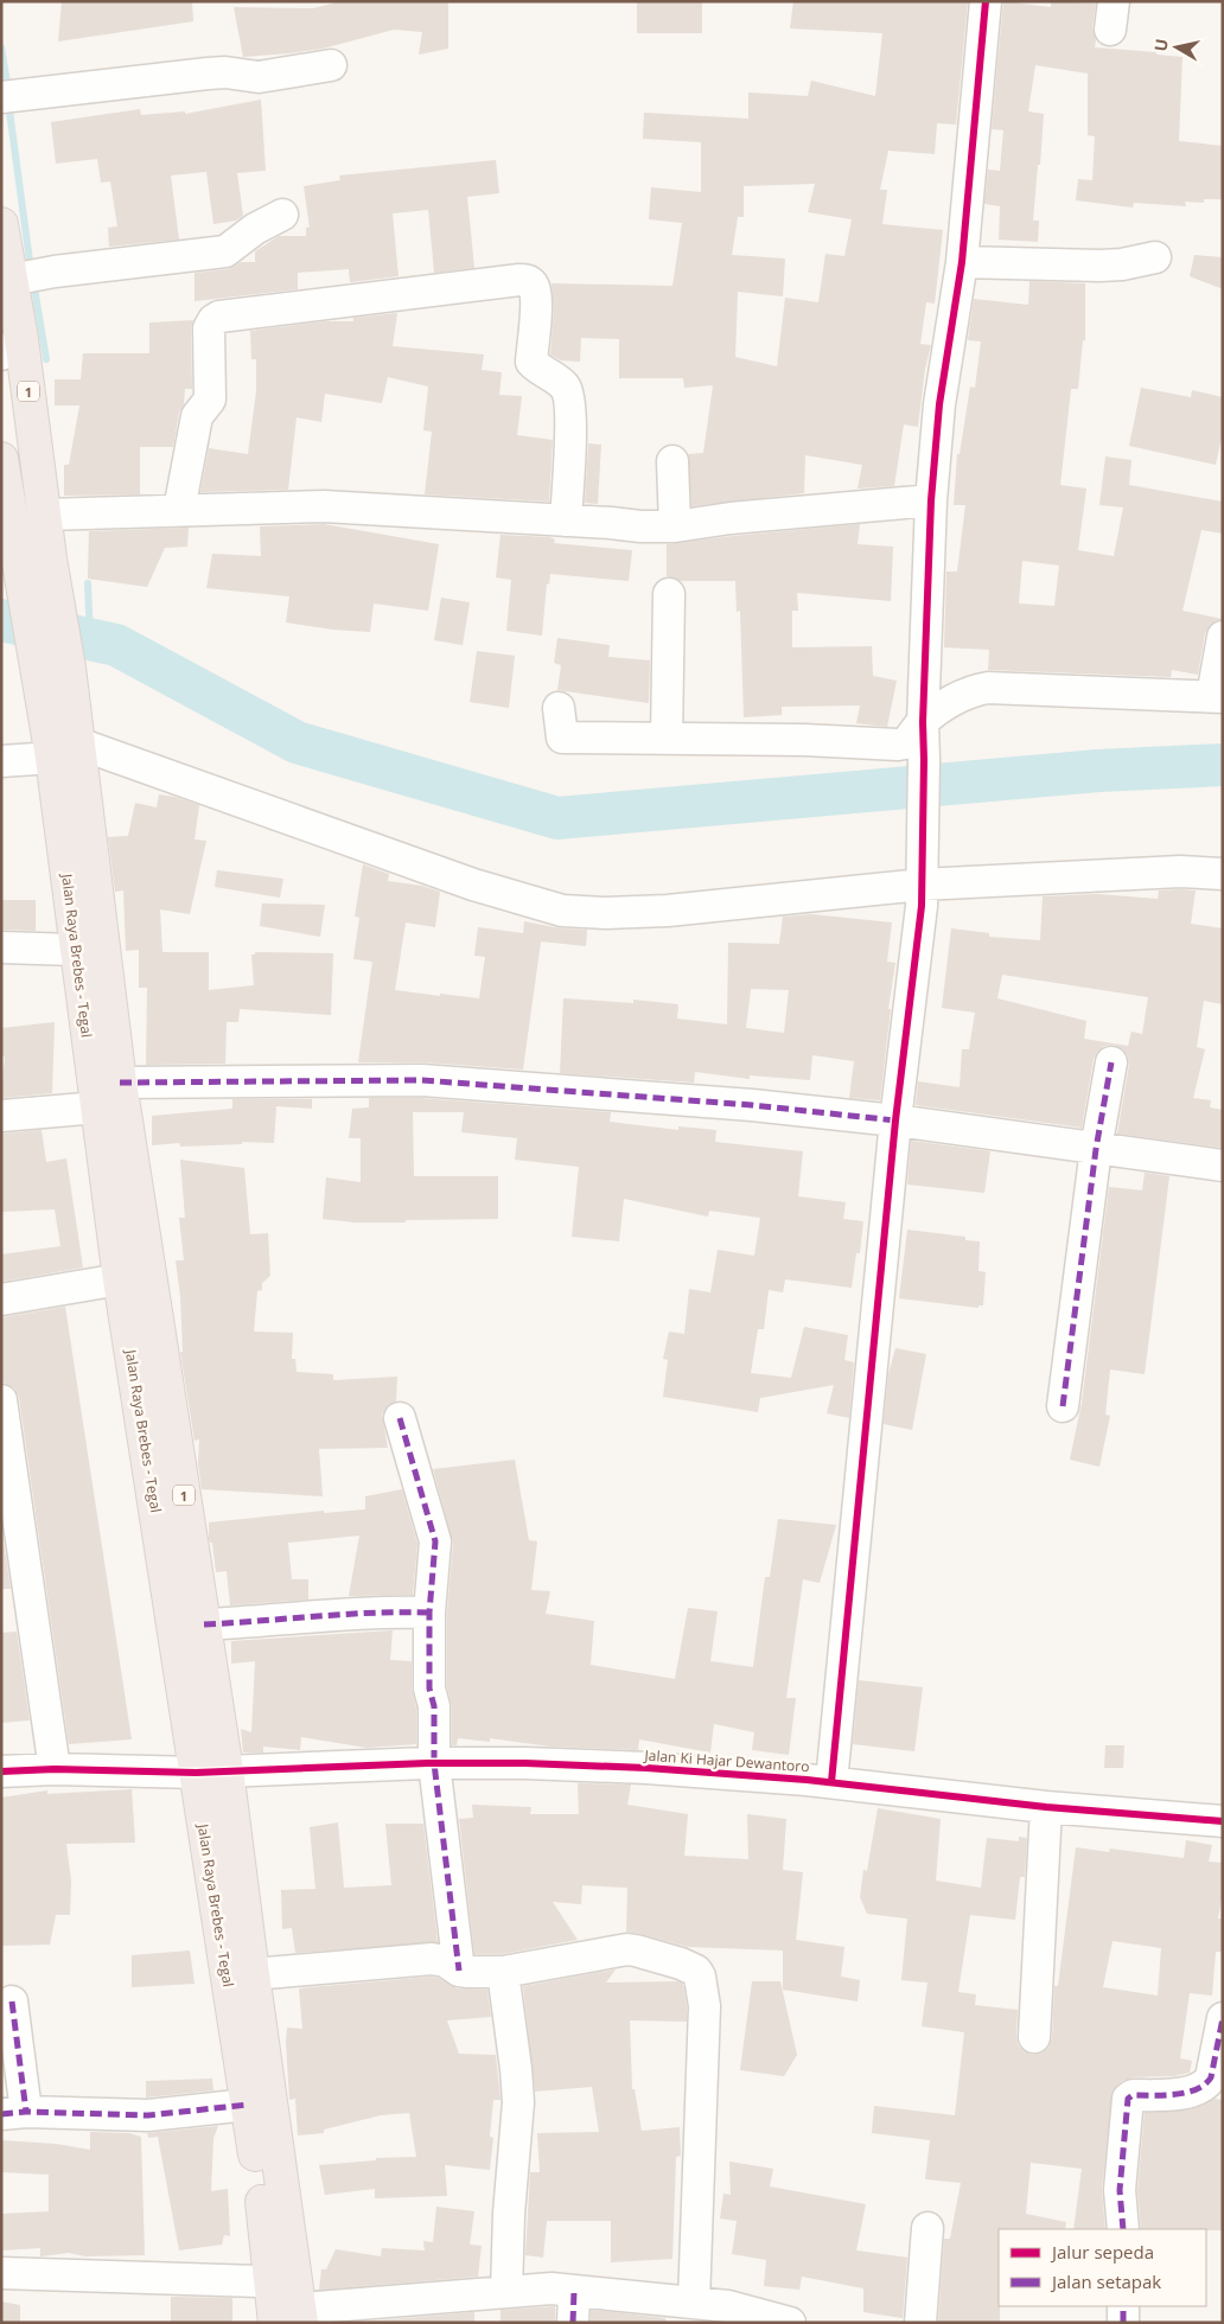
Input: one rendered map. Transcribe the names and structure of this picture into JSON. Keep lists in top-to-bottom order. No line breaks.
{"streets":{"highway":["1","Jalan Raya Brebes - Tegal"],"street":["Jalan Ki Hajar Dewantoro"]},"crossings":[["1","Jalan Raya Brebes - Tegal"],["Jalan Raya Brebes - Tegal","Jalan Ki Hajar Dewantoro"]],"legend":["Jalur sepeda","Jalan setapak"],"north":"left"}
